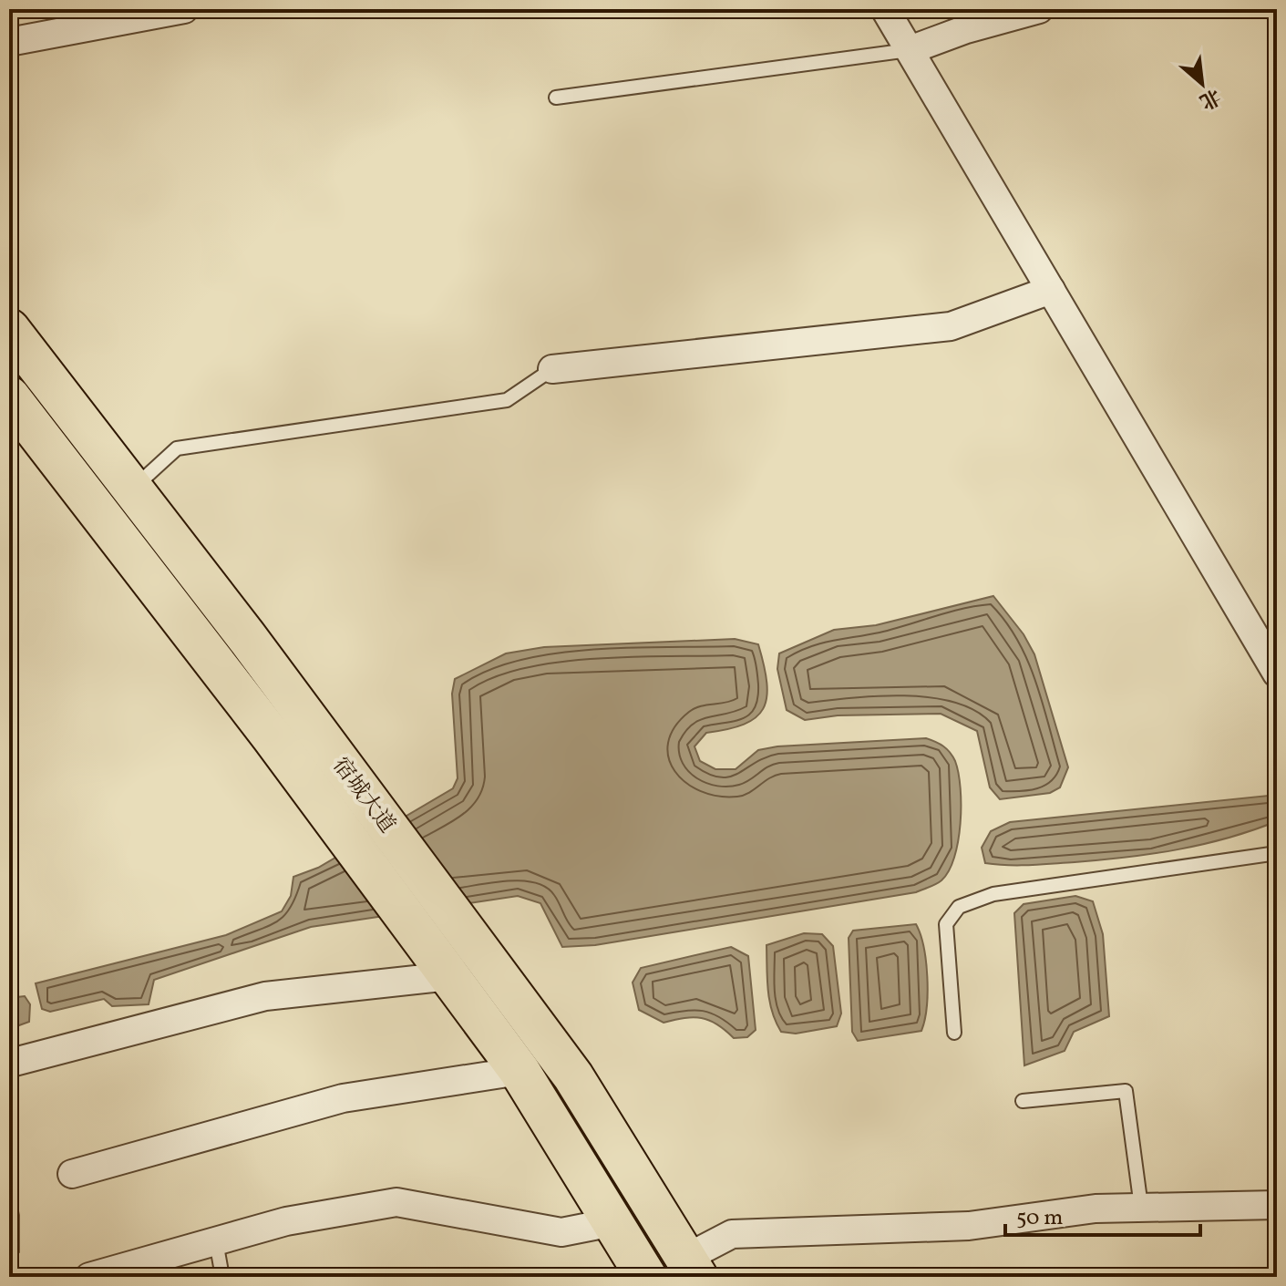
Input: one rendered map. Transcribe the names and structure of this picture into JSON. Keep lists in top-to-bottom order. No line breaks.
{"streets":{"main road":["宿城大道"]},"scale_bar":"50 m","north":"bottom right"}
